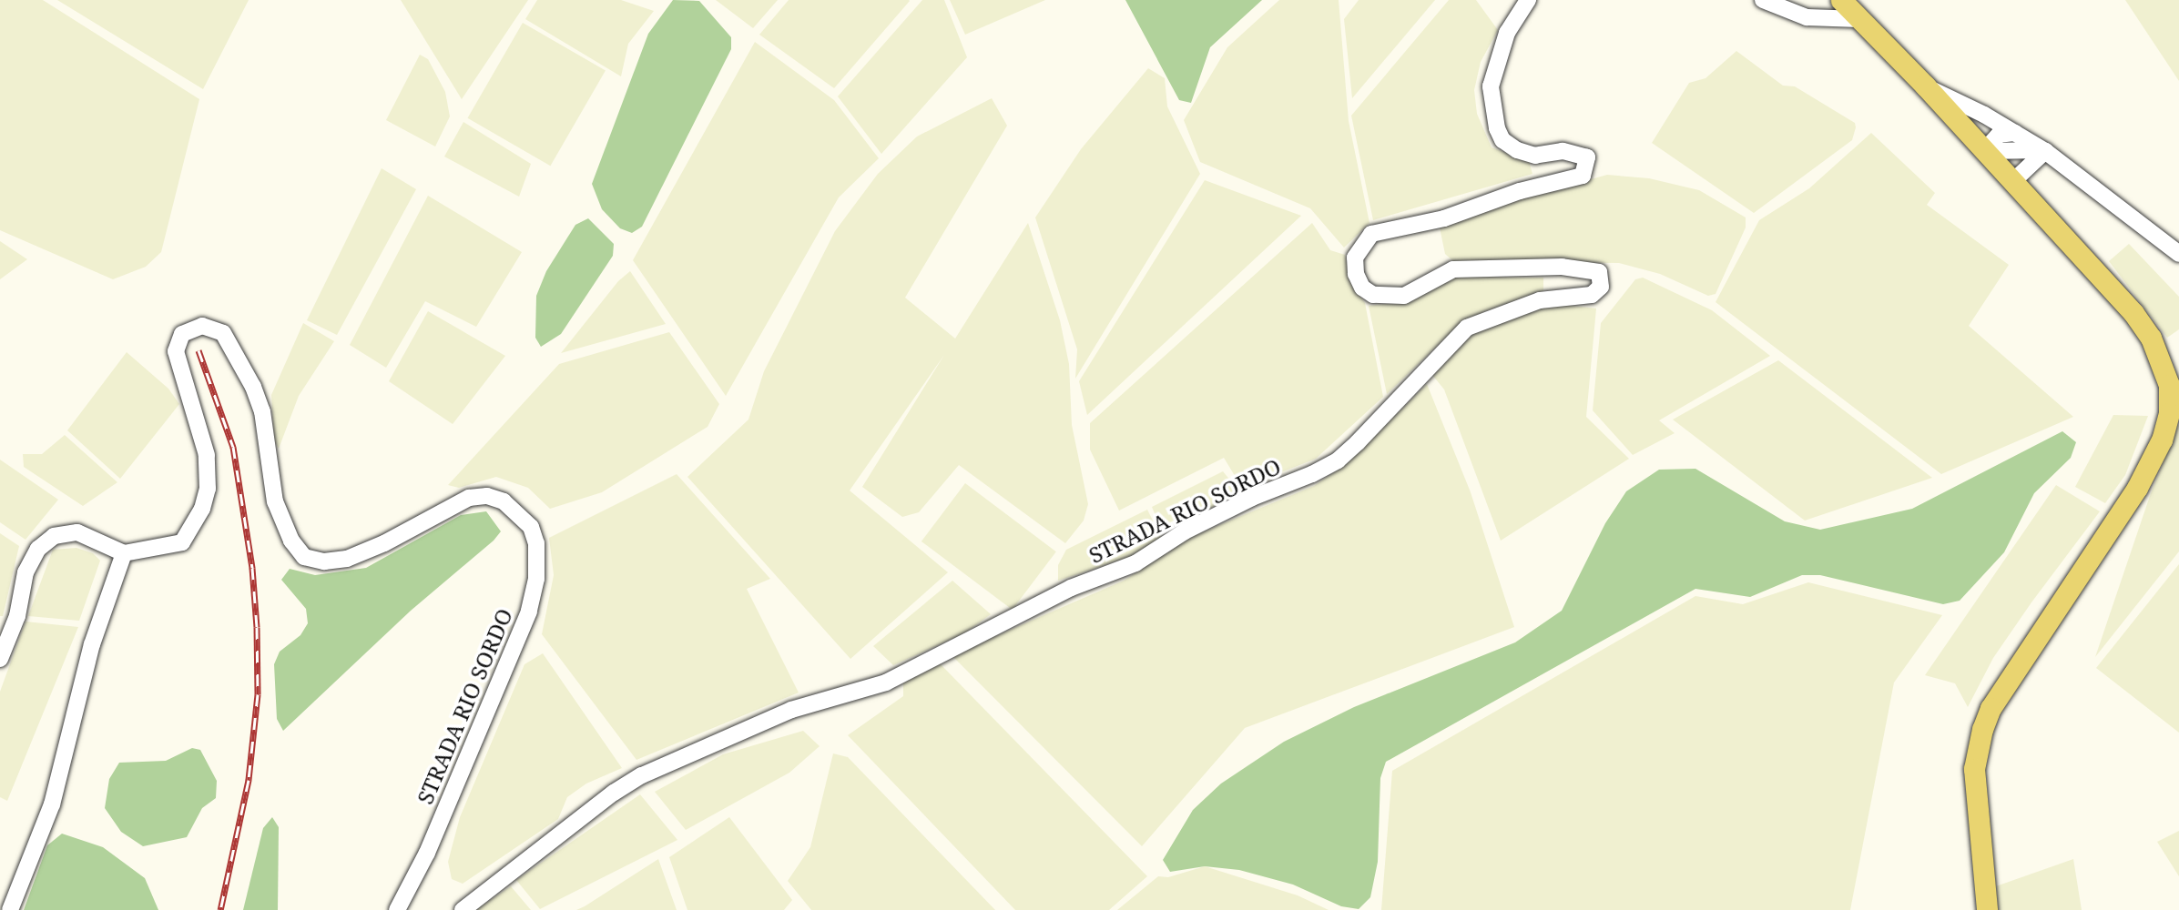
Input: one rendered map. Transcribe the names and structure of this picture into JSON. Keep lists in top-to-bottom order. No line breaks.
{"streets":{"street":["STRADA RIO SORDO"]}}
